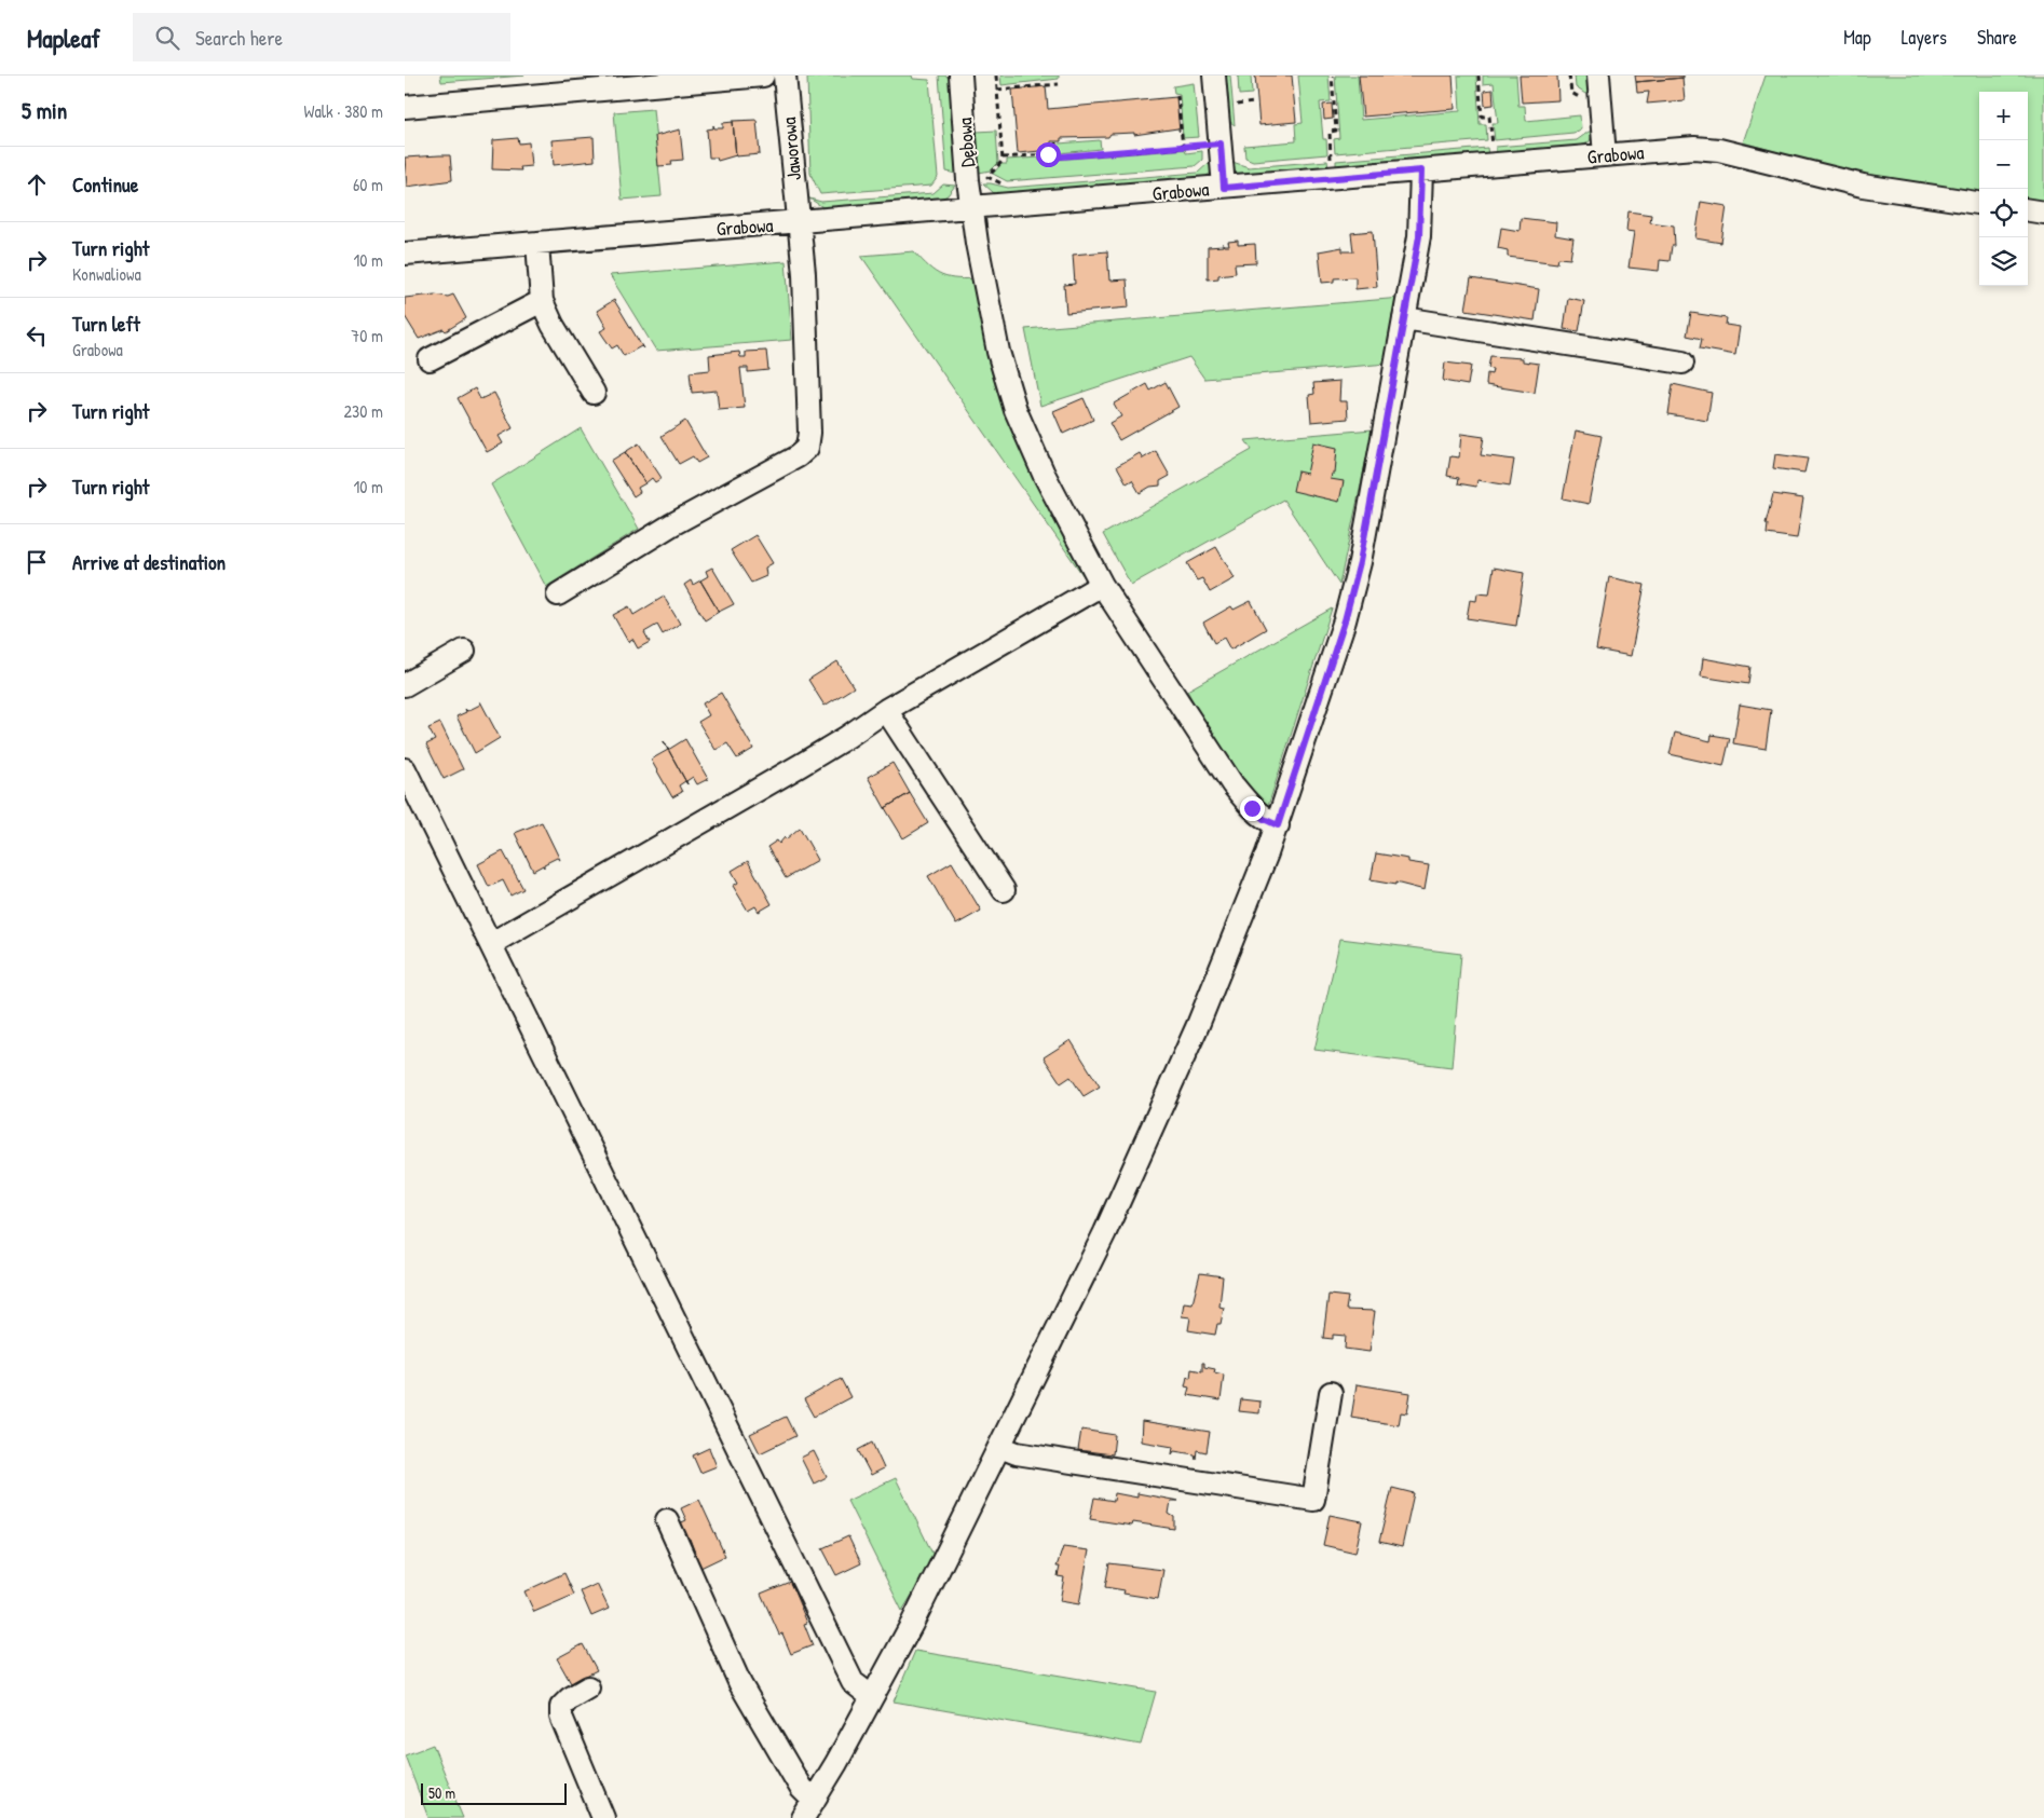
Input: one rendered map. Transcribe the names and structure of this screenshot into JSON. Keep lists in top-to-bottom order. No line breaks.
{"streets":{"street":["Dębowa","Jaworowa","Grabowa"]},"crossings":[["Dębowa","Grabowa"],["Jaworowa","Grabowa"]],"scale_bar":"50 m","page":{"header":"Mapleaf","search":"Search here","nav":["Map","Layers","Share"],"heading":["5 min","Walk · 380 m"],"map_buttons":["+","−"],"list":[["Continue","60 m"],["Turn right","Konwaliowa","10 m"],["Turn left","Grabowa","70 m"],["Turn right","230 m"],["Turn right","10 m"],"Arrive at destination"],"scale":"50 m"}}
